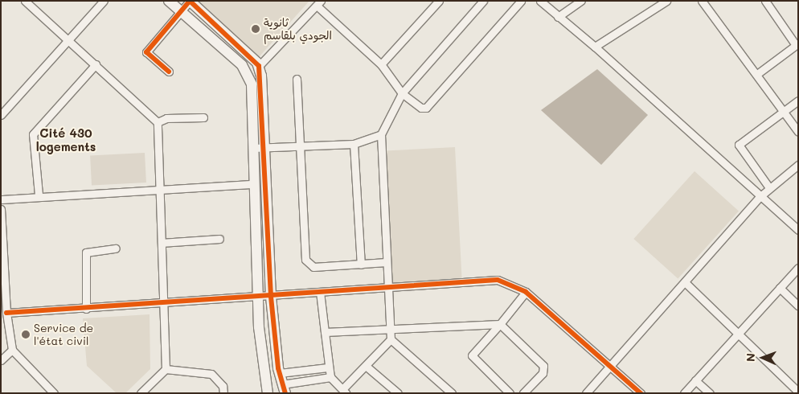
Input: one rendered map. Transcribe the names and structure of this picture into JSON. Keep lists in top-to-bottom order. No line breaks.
{"districts":["Cité 430 logements"],"places":["ثانوية الجودي بلقاسم","Service de l'état civil"],"north":"left"}
